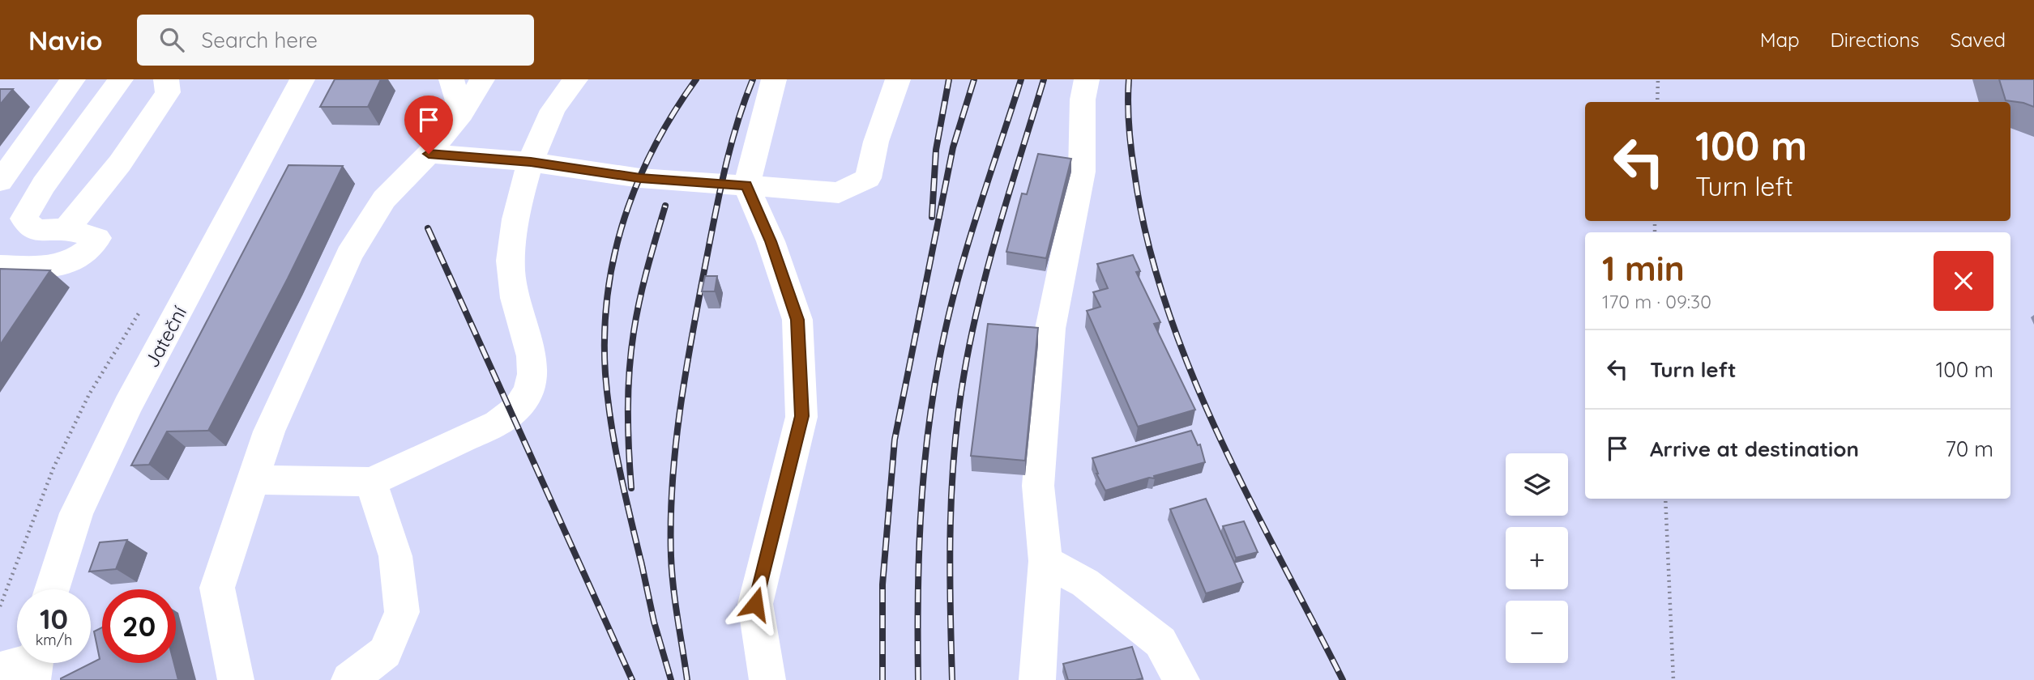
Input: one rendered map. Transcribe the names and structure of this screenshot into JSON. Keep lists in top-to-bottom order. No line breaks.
{"streets":{"main road":["Jateční"]},"page":{"header":"Navio","search":"Search here","nav":["Map","Directions","Saved"],"turn":["100 m","Turn left"],"heading":["1 min","170 m · 09:30"],"list":[{"name":"Turn left","value":"100 m"},{"name":"Arrive at destination","value":"70 m"}],"map_buttons":["+","−"],"speed":"10 km/h","limit":"20"}}
